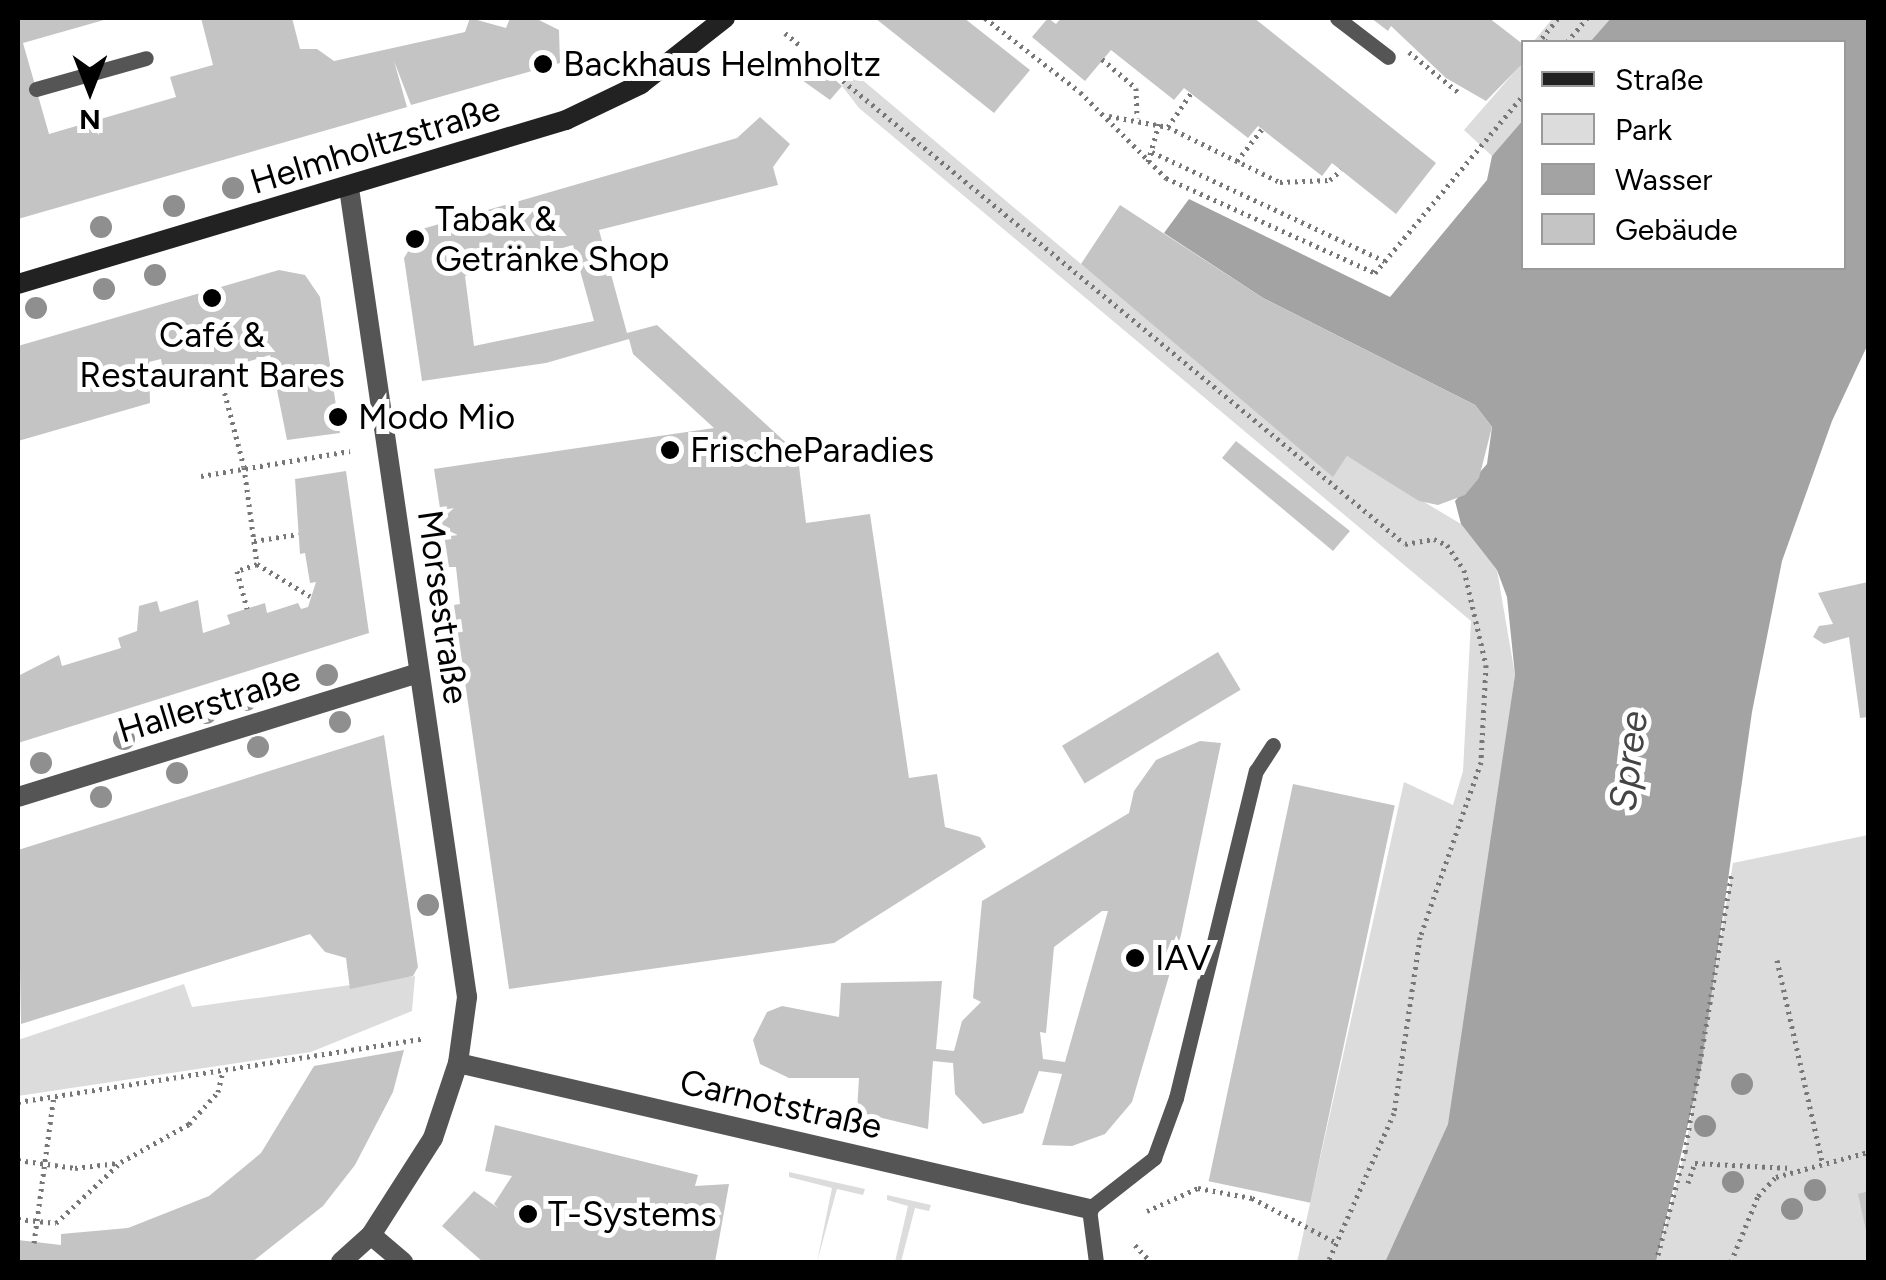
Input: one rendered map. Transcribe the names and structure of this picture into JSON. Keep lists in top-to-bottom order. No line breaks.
{"streets":{"street":["Helmholtzstraße","Morsestraße","Hallerstraße","Carnotstraße"]},"crossings":[["Helmholtzstraße","Morsestraße"],["Morsestraße","Hallerstraße"],["Morsestraße","Carnotstraße"]],"water":["Spree"],"places":["Backhaus Helmholtz","Tabak & Getränke Shop","Café & Restaurant Bares","Modo Mio","FrischeParadies","IAV","T-Systems"],"legend":["Straße","Park","Wasser","Gebäude"],"north":"bottom"}
